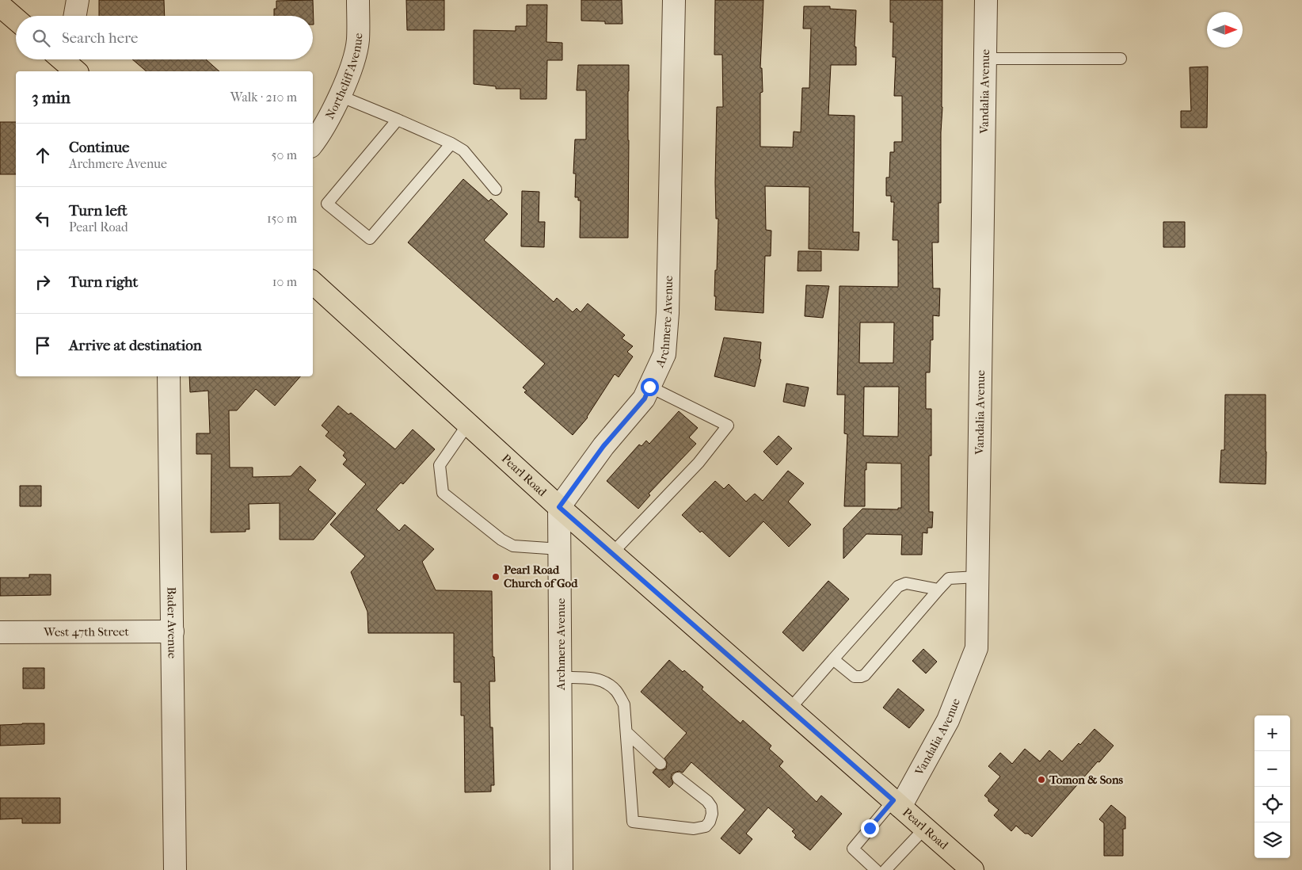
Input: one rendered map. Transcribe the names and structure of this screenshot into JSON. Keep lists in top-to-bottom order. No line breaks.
{"streets":{"main road":["Pearl Road"],"street":["Northcliff Avenue","Vandalia Avenue","Archmere Avenue","Bader Avenue","West 47th Street"]},"crossings":[["Vandalia Avenue","Pearl Road"],["Archmere Avenue","Pearl Road"],["Bader Avenue","West 47th Street"]],"places":["Pearl Road Church of God","Tomon & Sons"],"north":"right","page":{"search":"Search here","heading":["3 min","Walk · 210 m"],"list":[["Continue","Archmere Avenue","50 m"],["Turn left","Pearl Road","150 m"],["Turn right","10 m"],"Arrive at destination"],"map_buttons":["+","−"]}}
